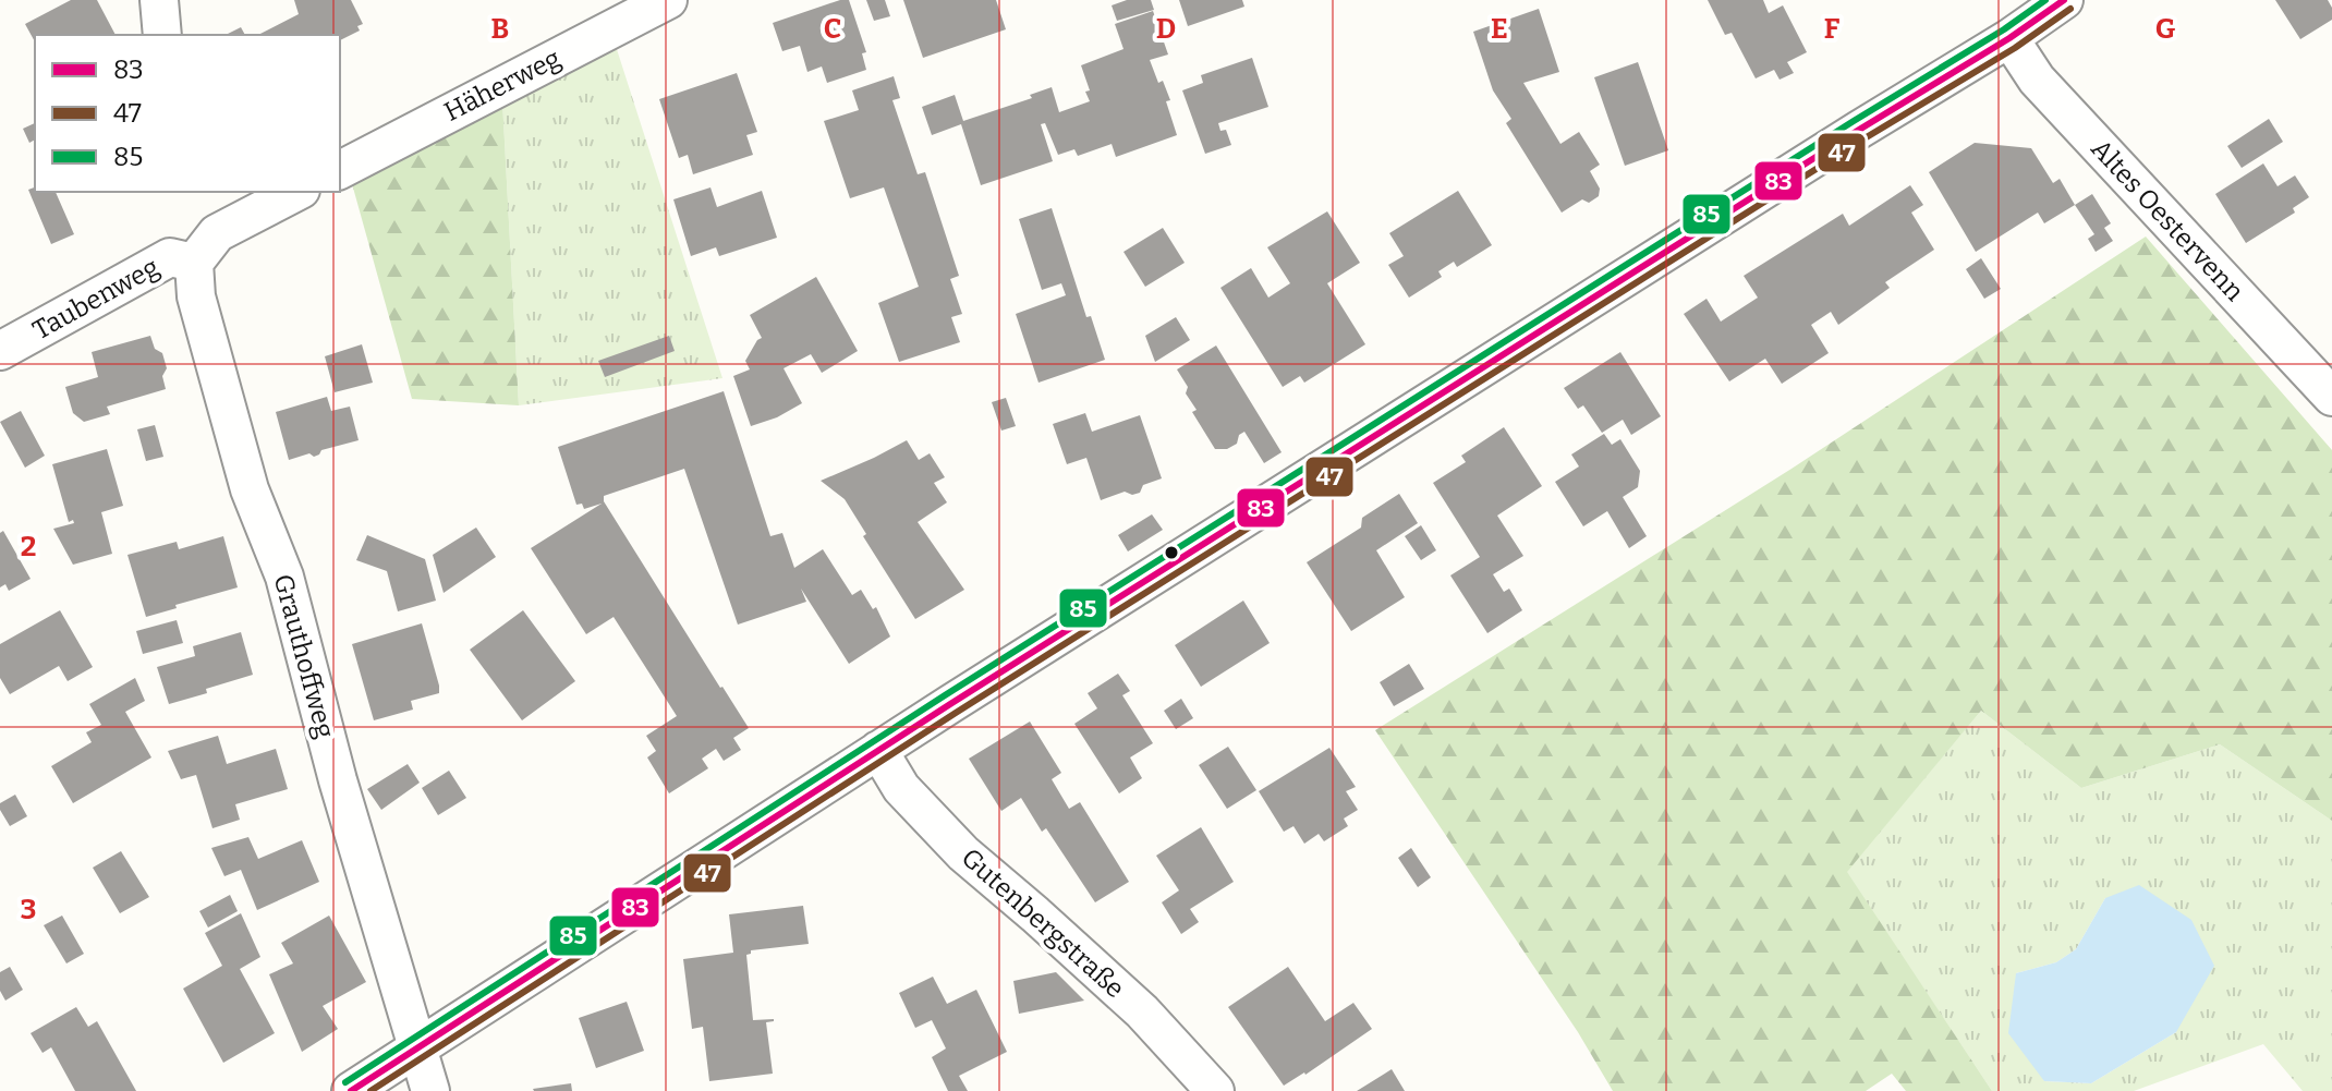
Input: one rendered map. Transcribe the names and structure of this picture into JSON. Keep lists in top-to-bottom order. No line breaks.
{"streets":{"street":["Häherweg","Altes Oestervenn","Taubenweg","Grauthoffweg","Gutenbergstraße"]},"crossings":[["Taubenweg","Grauthoffweg"]],"lines":["transit line 83","transit line 85","transit line 47"],"legend":["83","47","85"],"grid":{"columns":["B","C","D","E","F","G"],"rows":["2","3"]}}
